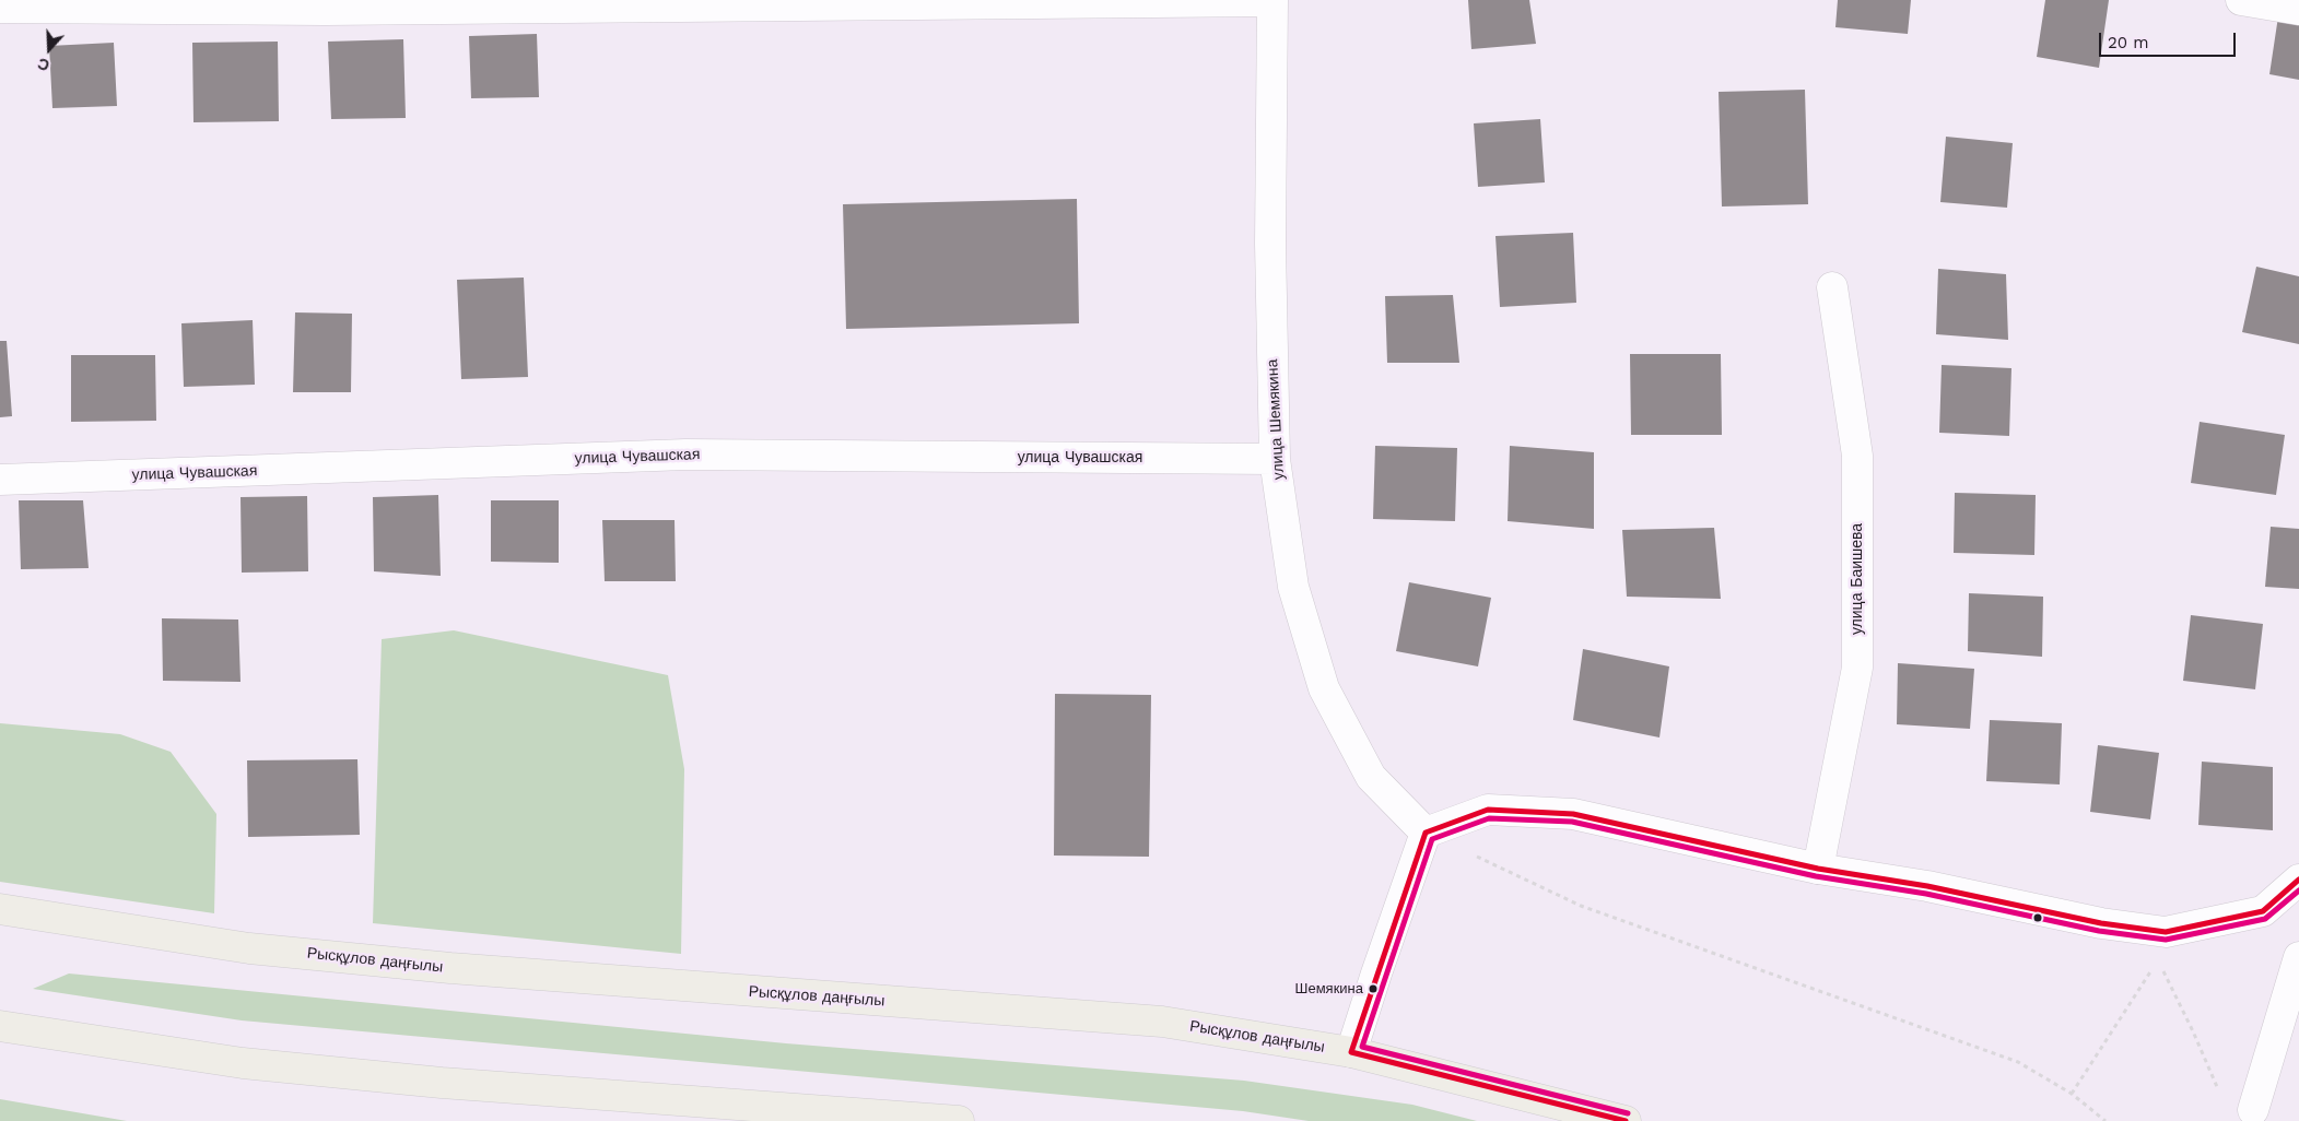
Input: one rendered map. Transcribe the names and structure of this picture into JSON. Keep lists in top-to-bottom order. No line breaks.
{"streets":{"main road":["Рысқұлов даңғылы"],"street":["улица Шемякина","улица Чувашская","улица Баишева"]},"crossings":[["улица Шемякина","улица Чувашская"]],"places":["Шемякина"],"scale_bar":"20 m","north":"bottom"}
